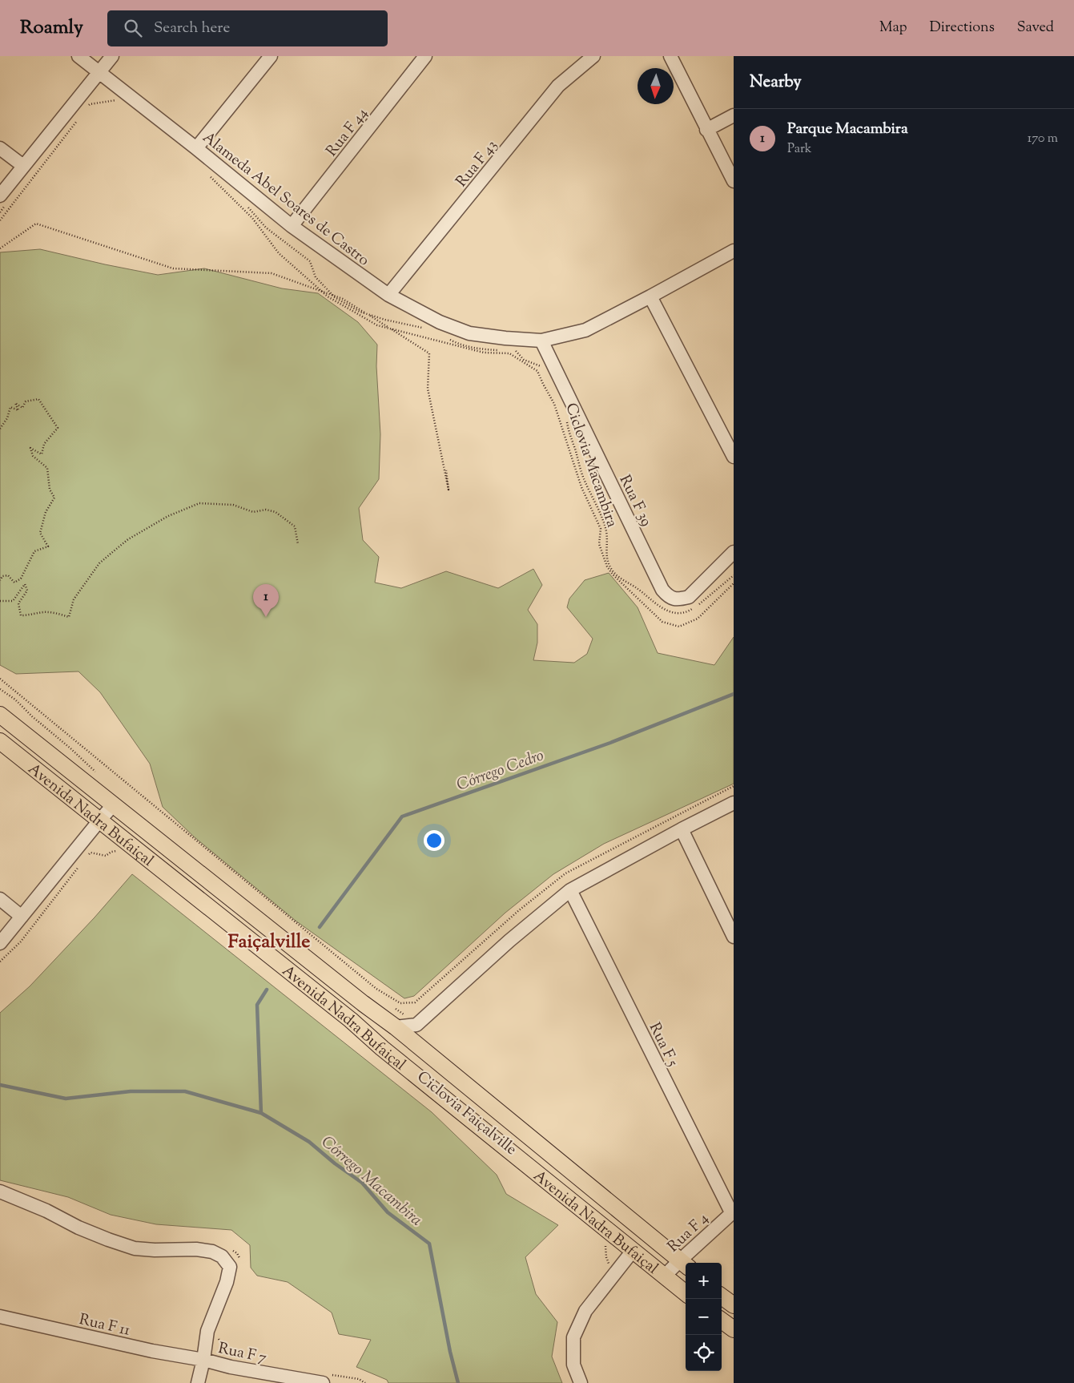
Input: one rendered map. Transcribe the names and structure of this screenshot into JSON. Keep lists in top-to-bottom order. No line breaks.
{"streets":{"main road":["Avenida Nadra Bufaiçal"],"street":["Rua F 44","Rua F 43","Alameda Abel Soares de Castro","Rua F 39","Rua F 5","Rua F 4","Rua F 11","Rua F 7"],"path":["Ciclovia Macambira"]},"crossings":[["Rua F 44","Alameda Abel Soares de Castro"],["Rua F 43","Alameda Abel Soares de Castro"],["Alameda Abel Soares de Castro","Rua F 39"],["Avenida Nadra Bufaiçal","Rua F 4"],["Rua F 5","Rua F 4"],["Rua F 11","Rua F 7"]],"districts":["Faiçalville"],"water":["Córrego Cedro","Córrego Macambira"],"north":"bottom","page":{"header":"Roamly","search":"Search here","nav":["Map","Directions","Saved"],"heading":"Nearby","list":[{"mark":"1","name":"Parque Macambira","note":"Park","value":"170 m"}],"pins":"1","map_buttons":["+","−"]}}
